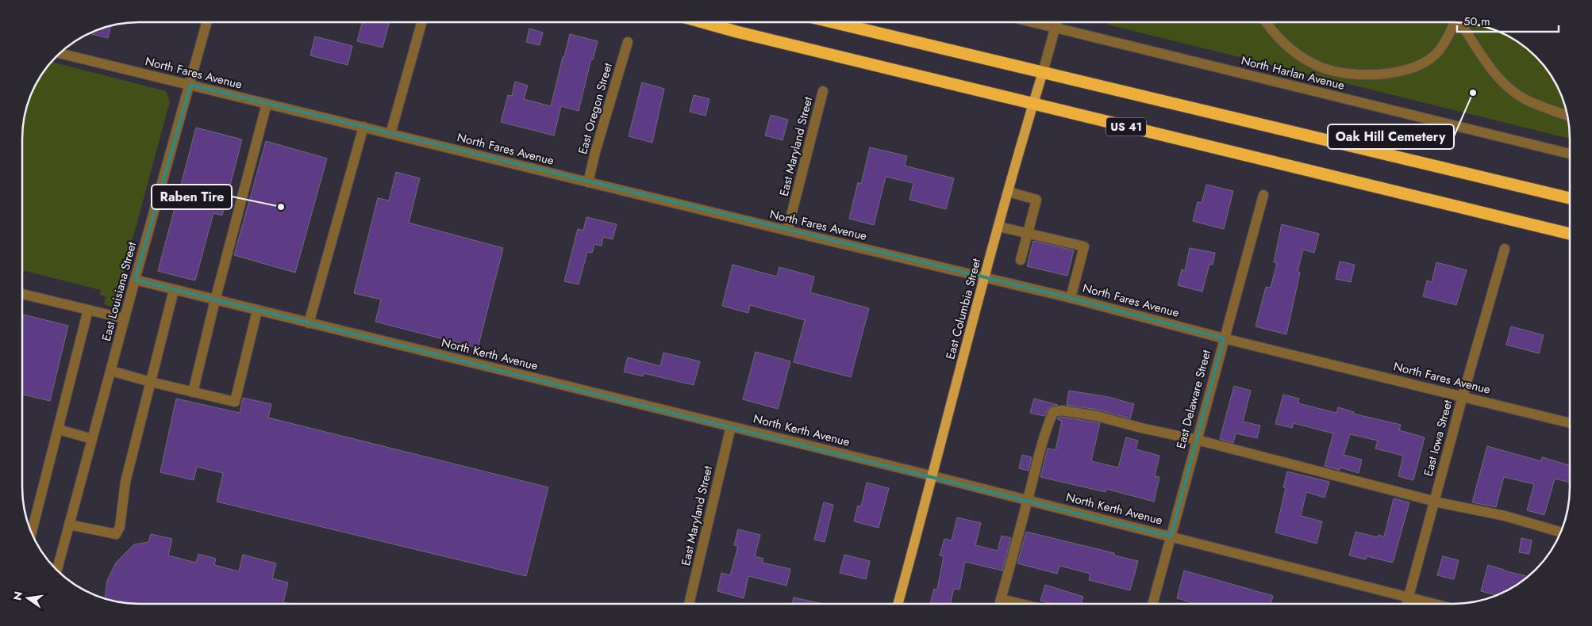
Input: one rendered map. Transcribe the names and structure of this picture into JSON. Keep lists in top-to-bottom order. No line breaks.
{"streets":{"highway":["US 41"],"main road":["East Columbia Street"],"street":["North Fares Avenue","North Harlan Avenue","East Oregon Street","East Maryland Street","East Louisiana Street","North Kerth Avenue","East Delaware Street","East Iowa Street"]},"crossings":[["North Fares Avenue","East Oregon Street"],["North Fares Avenue","East Maryland Street"],["North Fares Avenue","East Louisiana Street"],["North Fares Avenue","East Columbia Street"],["North Fares Avenue","East Delaware Street"],["North Fares Avenue","East Iowa Street"],["North Harlan Avenue","East Columbia Street"],["US 41","East Columbia Street"],["East Maryland Street","North Kerth Avenue"],["East Louisiana Street","North Kerth Avenue"],["East Columbia Street","North Kerth Avenue"],["North Kerth Avenue","East Delaware Street"],["North Kerth Avenue","East Iowa Street"]],"places":["Oak Hill Cemetery","Raben Tire"],"scale_bar":"50 m","north":"left"}
